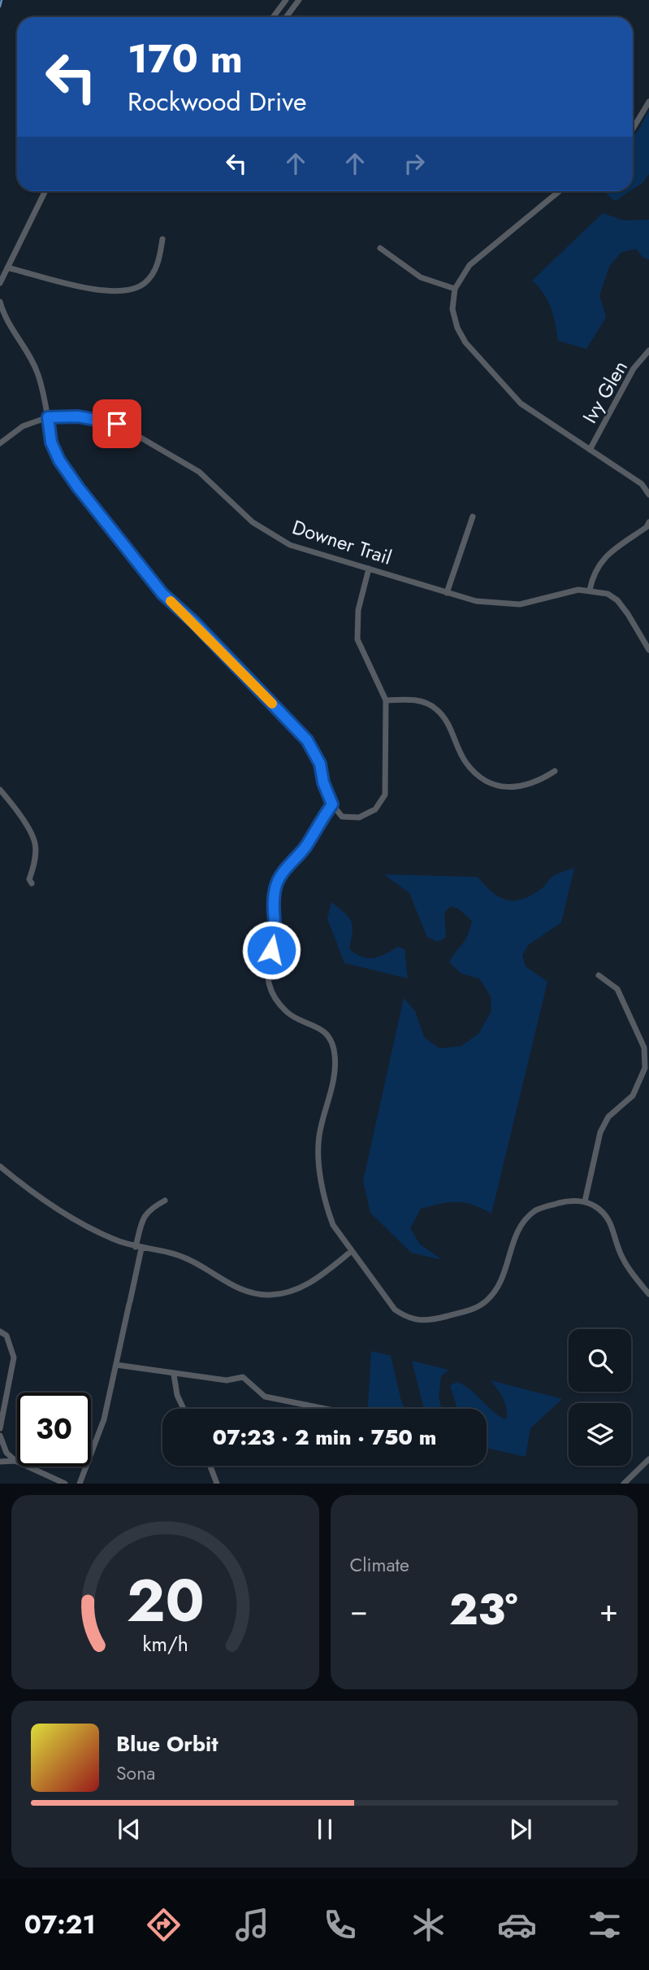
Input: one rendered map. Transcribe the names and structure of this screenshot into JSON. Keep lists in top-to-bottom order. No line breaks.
{"streets":{"street":["Ivy Glen","Downer Trail"]},"page":{"turn":["170 m","Rockwood Drive"],"limit":"30","trip":"07:23 · 2 min · 750 m","tile":"Climate","heat":["−","23°","+"],"song":["Blue Orbit","Sona"],"tabs":"07:21","gauge":["20","km/h"]}}
